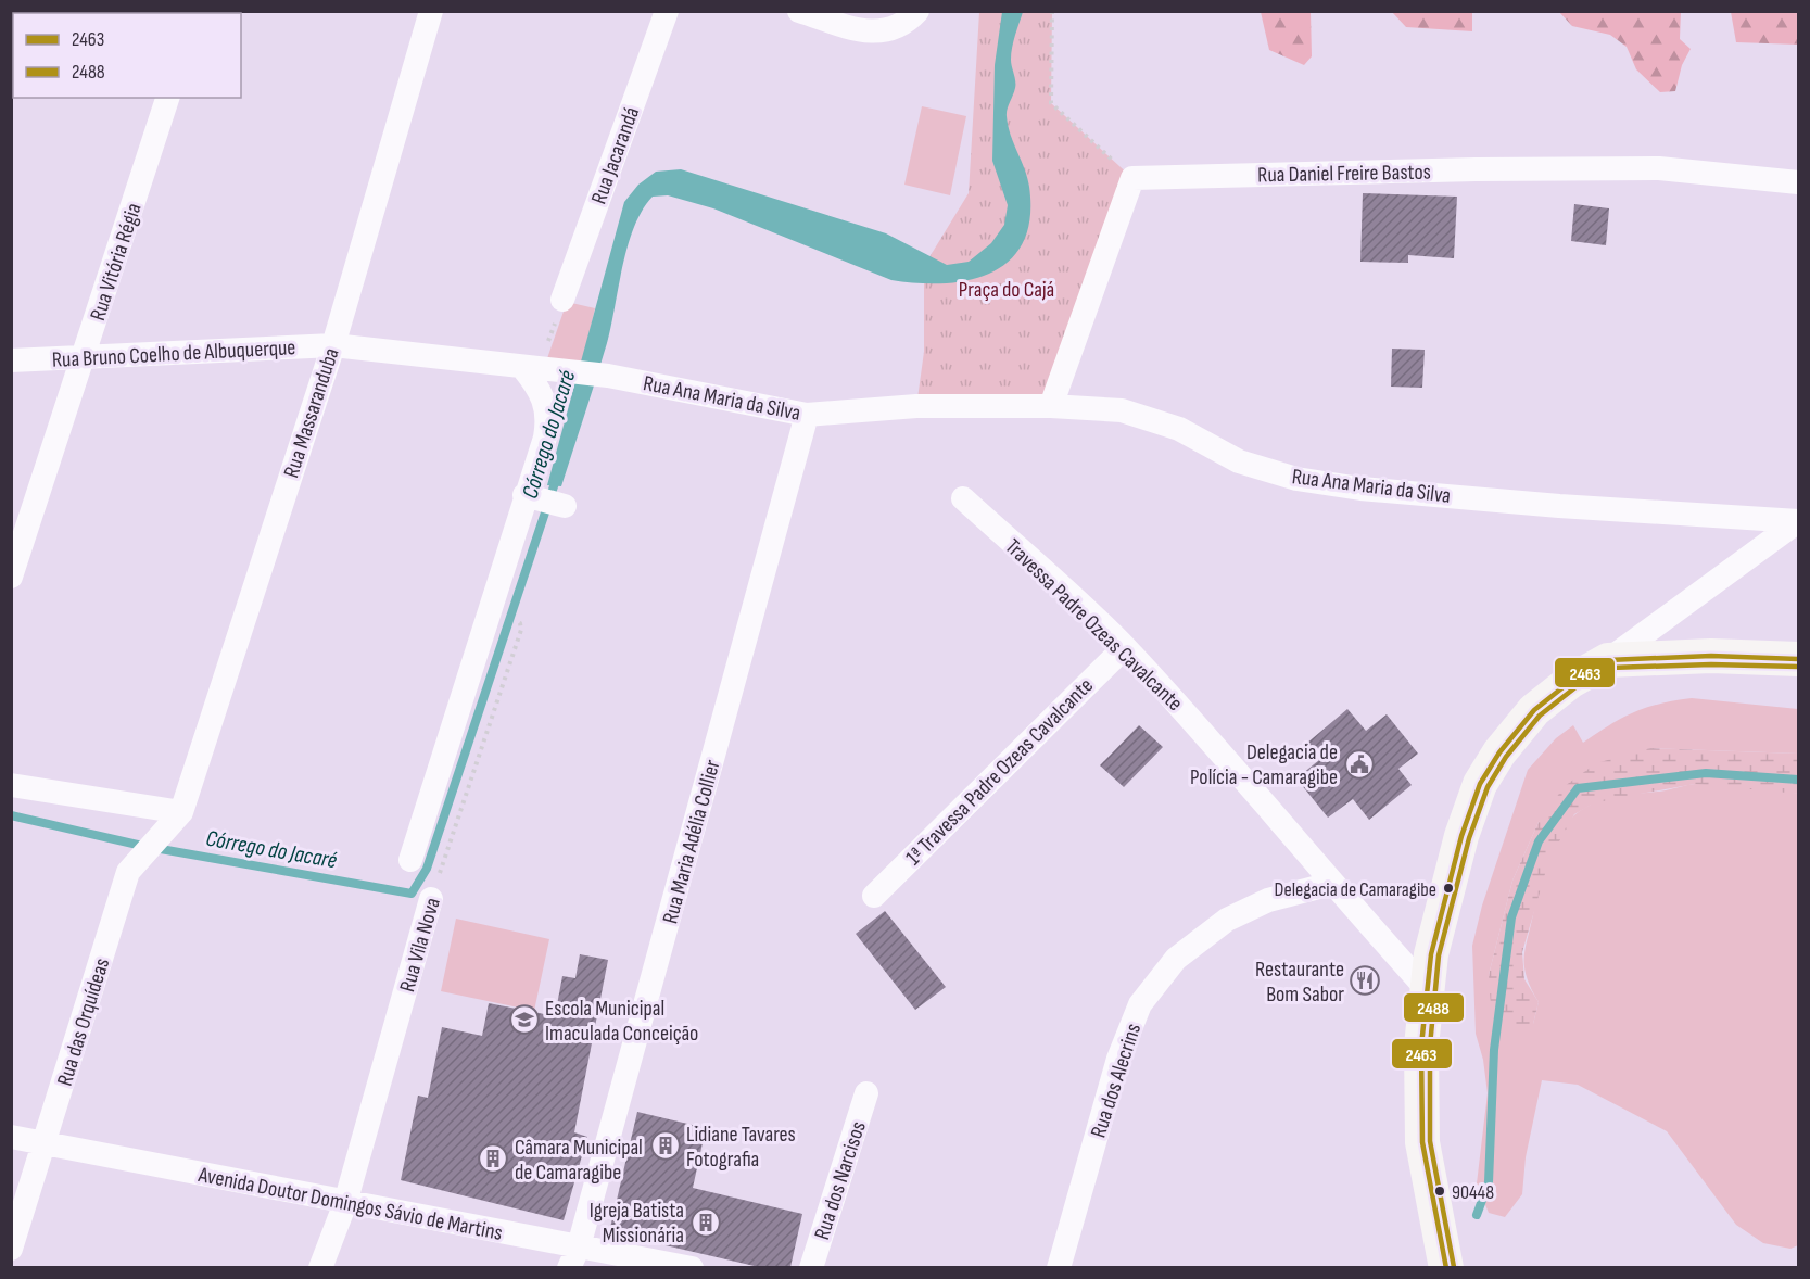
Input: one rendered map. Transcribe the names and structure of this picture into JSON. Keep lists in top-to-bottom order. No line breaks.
{"streets":{"street":["Rua Jacarandá","Rua Daniel Freire Bastos","Rua Vitória Régia","Rua Bruno Coelho de Albuquerque","Rua Ana Maria da Silva","Rua Massaranduba","Travessa Padre Ozeas Cavalcante","1ª Travessa Padre Ozeas Cavalcante","Rua Maria Adélia Collier","Rua Vila Nova","Rua das Orquídeas","Rua dos Alecrins","Rua dos Narcisos","Avenida Doutor Domingos Sávio de Martins"]},"crossings":[["Rua Vitória Régia","Rua Bruno Coelho de Albuquerque"],["Rua Bruno Coelho de Albuquerque","Rua Ana Maria da Silva"],["Rua Bruno Coelho de Albuquerque","Rua Massaranduba"],["Rua Ana Maria da Silva","Rua Maria Adélia Collier"],["Rua Massaranduba","Rua das Orquídeas"],["Travessa Padre Ozeas Cavalcante","1ª Travessa Padre Ozeas Cavalcante"],["Travessa Padre Ozeas Cavalcante","Rua dos Alecrins"],["Rua Maria Adélia Collier","Avenida Doutor Domingos Sávio de Martins"],["Rua Vila Nova","Avenida Doutor Domingos Sávio de Martins"],["Rua das Orquídeas","Avenida Doutor Domingos Sávio de Martins"]],"water":["Córrego do Jacaré"],"parks":["Praça do Cajá"],"places":{"public building":["Delegacia de Polícia - Camaragibe"],"other":["Delegacia de Camaragibe","90448"],"restaurant":["Restaurante Bom Sabor"],"school or university":["Escola Municipal Imaculada Conceição"],"building":["Lidiane Tavares Fotografia","Câmara Municipal de Camaragibe","Igreja Batista Missionária"]},"lines":["transit line 2463","transit line 2488"],"legend":["2463","2488"]}
